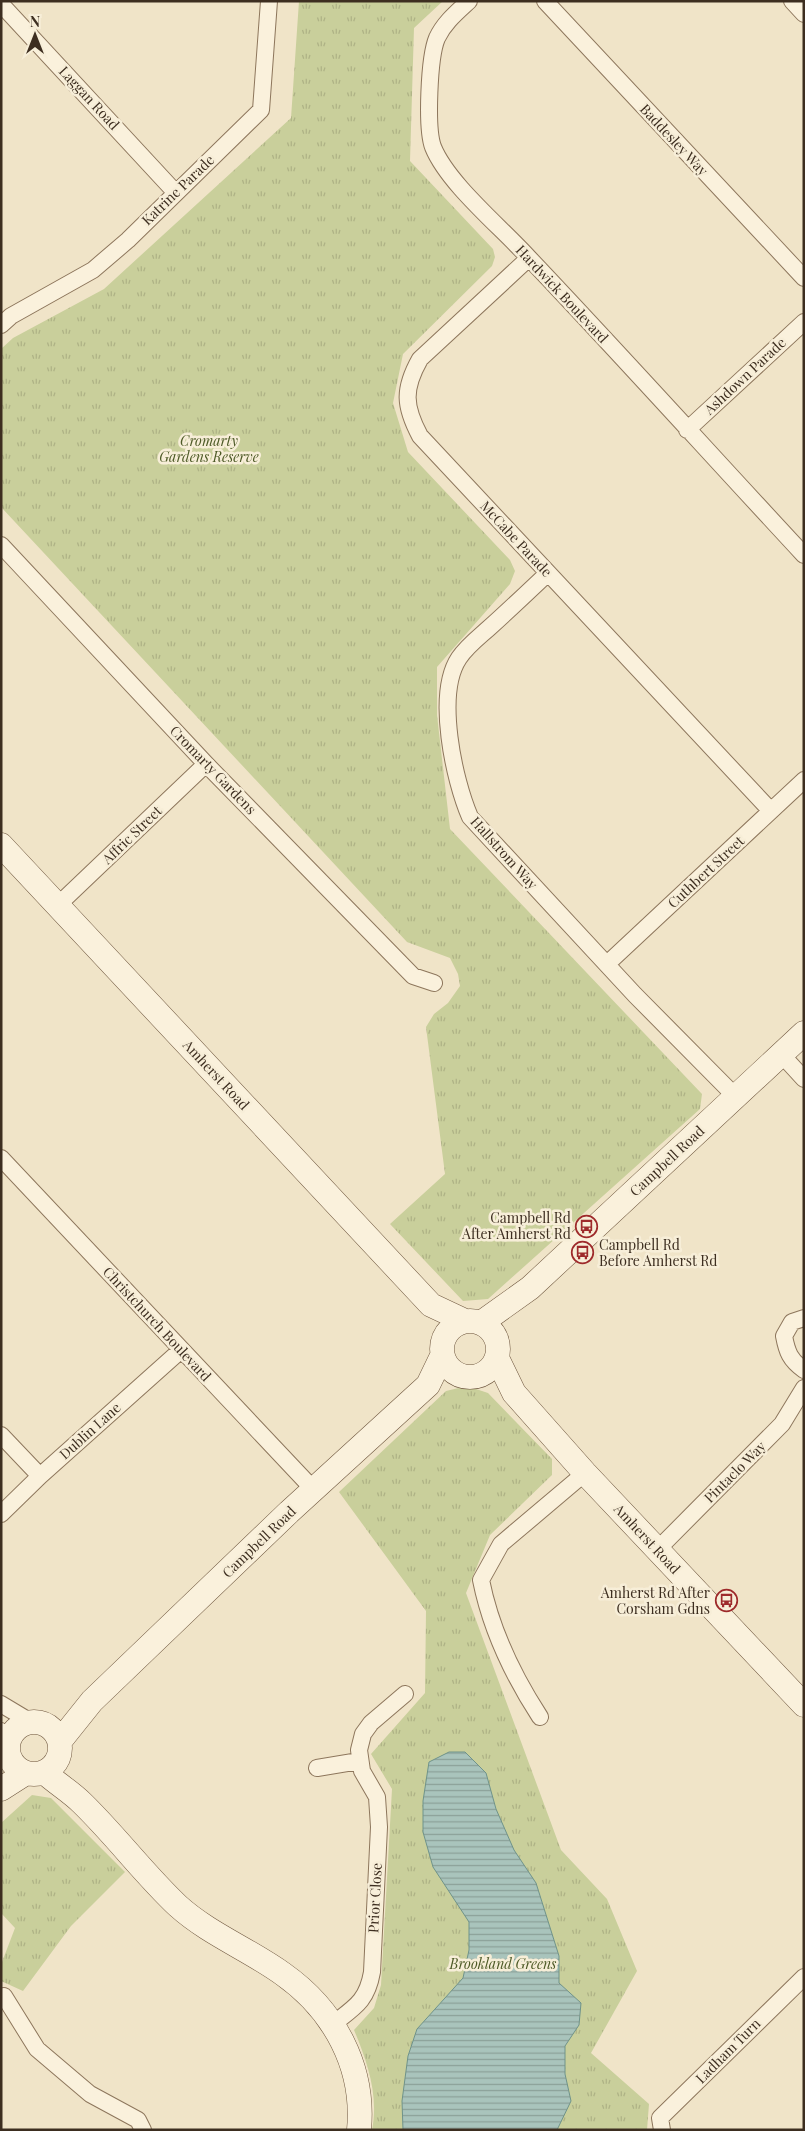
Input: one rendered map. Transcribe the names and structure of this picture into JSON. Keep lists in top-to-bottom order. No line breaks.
{"streets":{"street":["Laggan Road","Baddesley Way","Katrine Parade","Hardwick Boulevard","Ashdown Parade","McCabe Parade","Cromarty Gardens","Affric Street","Hallstrom Way","Cuthbert Street","Amherst Road","Campbell Road","Christchurch Boulevard","Dublin Lane","Pintaclo Way","Prior Close","Ladham Turn"]},"crossings":[["Laggan Road","Katrine Parade"],["Hardwick Boulevard","Ashdown Parade"],["Hardwick Boulevard","McCabe Parade"],["McCabe Parade","Hallstrom Way"],["McCabe Parade","Cuthbert Street"],["Cromarty Gardens","Affric Street"],["Affric Street","Amherst Road"],["Hallstrom Way","Cuthbert Street"],["Hallstrom Way","Campbell Road"],["Amherst Road","Campbell Road"],["Amherst Road","Pintaclo Way"],["Campbell Road","Christchurch Boulevard"],["Christchurch Boulevard","Dublin Lane"]],"parks":["Cromarty Gardens Reserve","Brookland Greens"],"places":{"bus stop":["Campbell Rd After Amherst Rd","Campbell Rd Before Amherst Rd","Amherst Rd After Corsham Gdns"]},"north":"top"}
